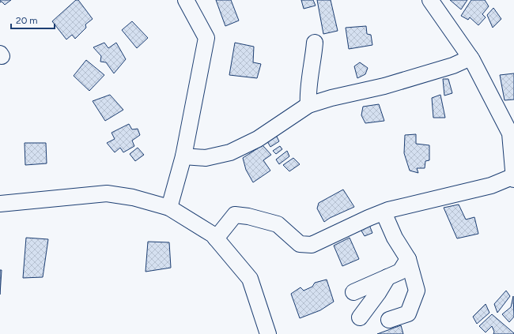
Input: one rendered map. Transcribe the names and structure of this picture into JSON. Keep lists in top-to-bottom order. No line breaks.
{"scale_bar":"20 m"}
